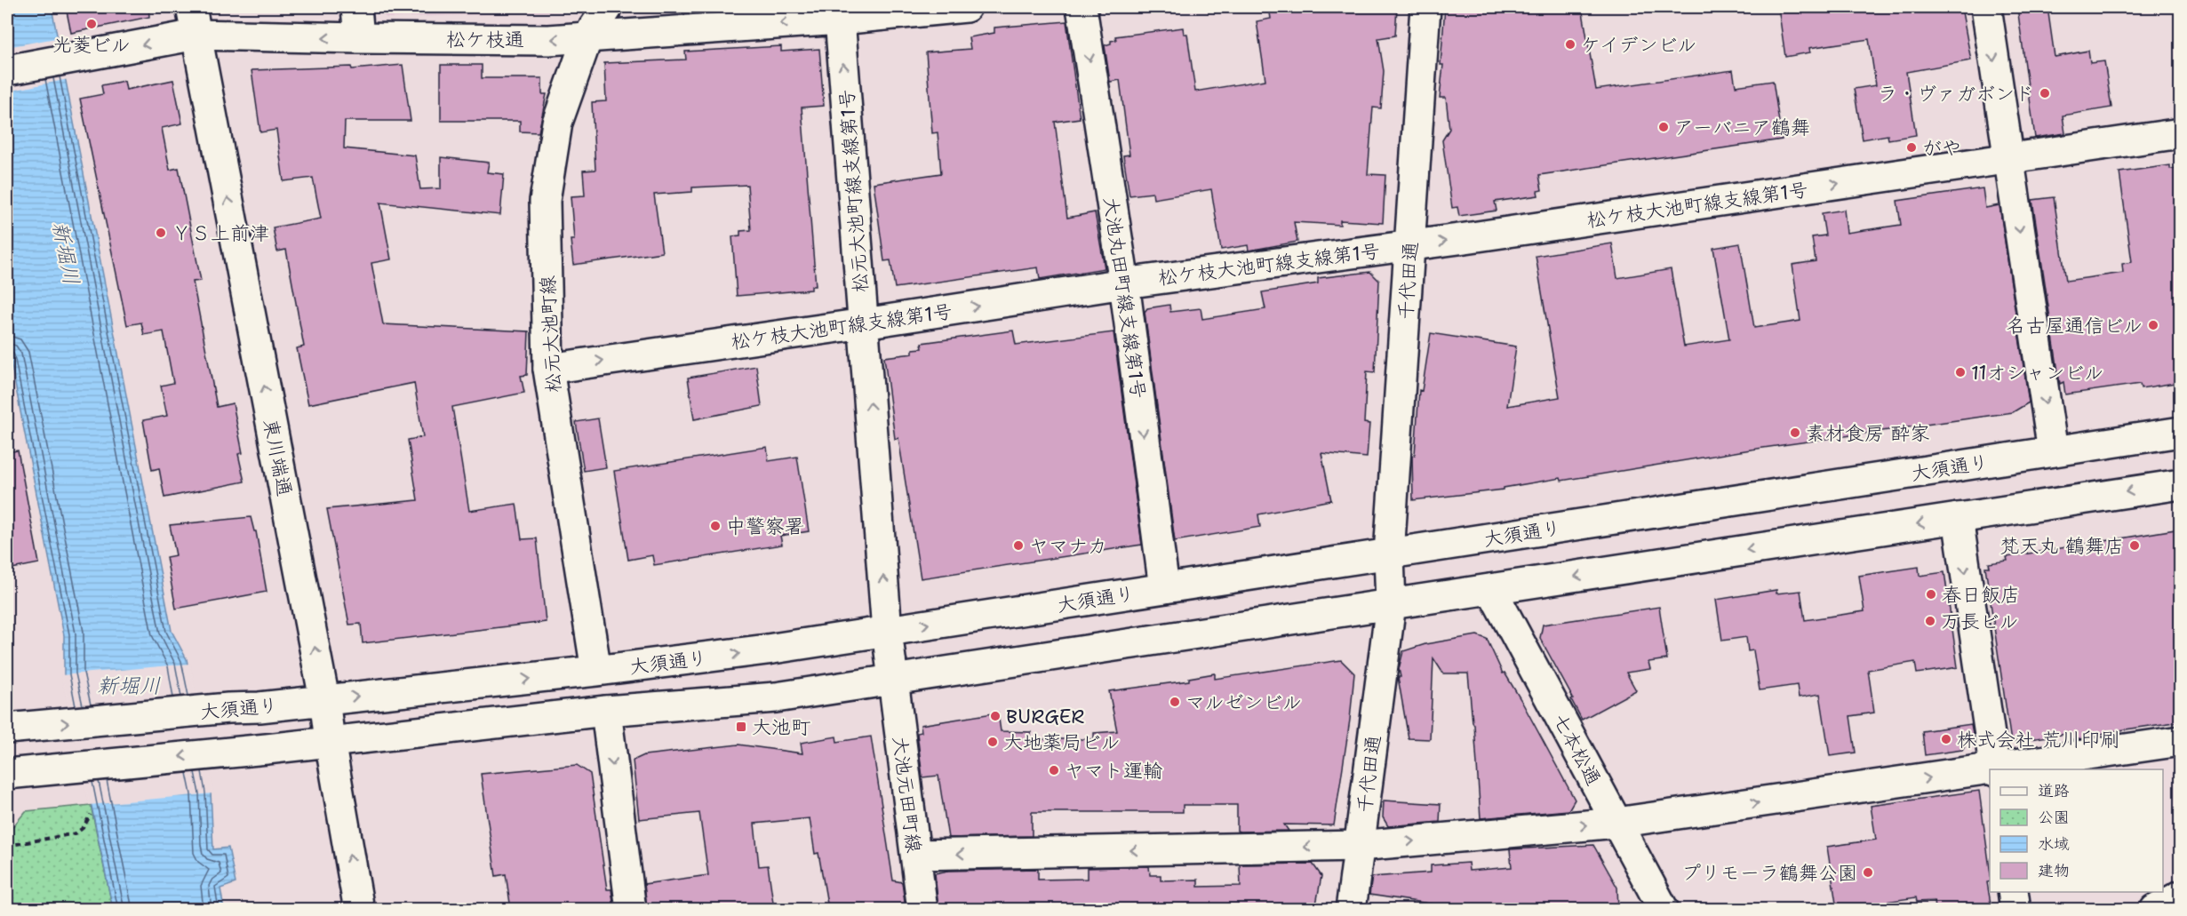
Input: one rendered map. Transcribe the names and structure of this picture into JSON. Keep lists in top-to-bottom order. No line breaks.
{"streets":{"street":["松ケ枝通","松元大池町線支線第1号","松ケ枝大池町線支線第1号","千代田通","大池丸田町線支線第1号","松元大池町線","東川端通","大須通り","七本松通","大池元田町線"]},"crossings":[["松ケ枝通","松元大池町線支線第1号"],["松ケ枝通","松元大池町線"],["松ケ枝通","東川端通"],["松元大池町線支線第1号","松ケ枝大池町線支線第1号"],["松元大池町線支線第1号","大須通り"],["松元大池町線支線第1号","大池元田町線"],["松ケ枝大池町線支線第1号","千代田通"],["松ケ枝大池町線支線第1号","大池丸田町線支線第1号"],["松ケ枝大池町線支線第1号","松元大池町線"],["千代田通","大須通り"],["大池丸田町線支線第1号","大須通り"],["松元大池町線","大須通り"],["東川端通","大須通り"],["大須通り","大池元田町線"]],"one_way":["松ケ枝通","松元大池町線支線第1号","松ケ枝大池町線支線第1号","大池丸田町線支線第1号","東川端通"],"water":["新堀川"],"places":{"other":["光菱ビル","ケイデンビル","ラ・ヴァガボンド","アーバニア鶴舞","がや","ＹＳ上前津","名古屋通信ビル","11オシャンビル","素材食房 酔家","中警察署","ヤマナカ","梵天丸 鶴舞店","春日飯店","万長ビル","マルゼンビル","BURGER","株式会社 荒川印刷","大地薬局ビル","ヤマト運輸","プリモーラ鶴舞公園"],"transit":["大池町"]},"legend":["道路","公園","水域","建物"]}
